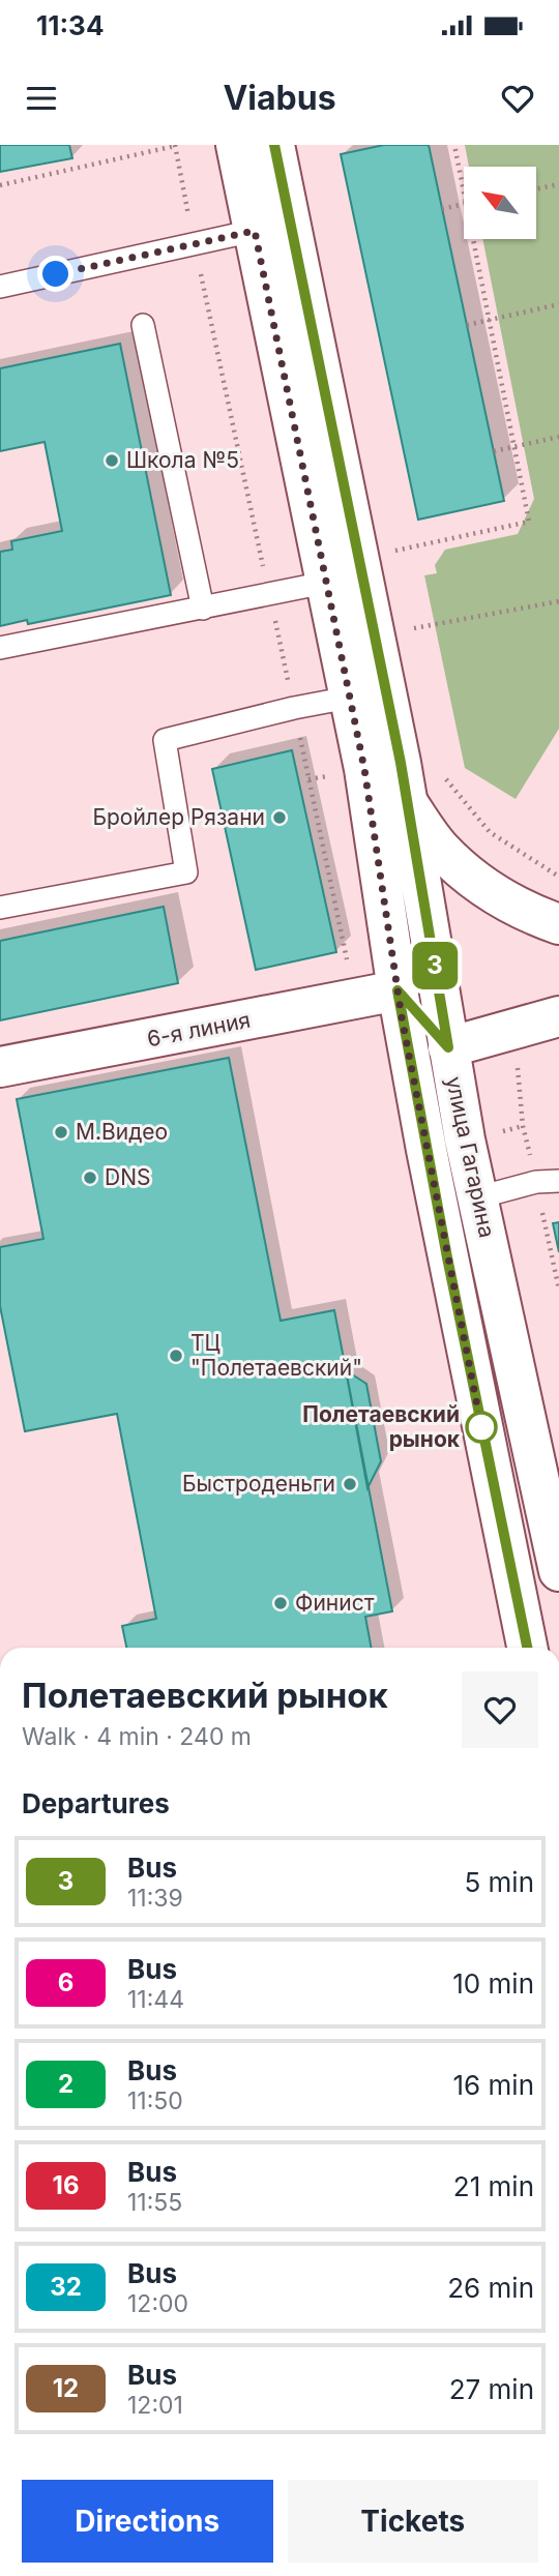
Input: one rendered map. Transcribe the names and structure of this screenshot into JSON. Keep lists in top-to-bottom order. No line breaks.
{"streets":{"main road":["6-я линия","улица Гагарина"]},"crossings":[["6-я линия","улица Гагарина"]],"places":["Школа №5","Бройлер Рязани","М.Видео","DNS","ТЦ \"Полетаевский\"","Полетаевский рынок","Быстроденьги","Финист"],"lines":["bus line 3"],"north":"top left","page":{"status":"11:34","header":"Viabus","on_map":"3","heading":[["Полетаевский рынок","Walk · 4 min · 240 m"],"Departures"],"list":[{"mark":"3","name":"Bus","note":"11:39","value":"5 min"},{"mark":"6","name":"Bus","note":"11:44","value":"10 min"},{"mark":"2","name":"Bus","note":"11:50","value":"16 min"},{"mark":"16","name":"Bus","note":"11:55","value":"21 min"},{"mark":"32","name":"Bus","note":"12:00","value":"26 min"},{"mark":"12","name":"Bus","note":"12:01","value":"27 min"}],"buttons":["Directions","Tickets"]}}
